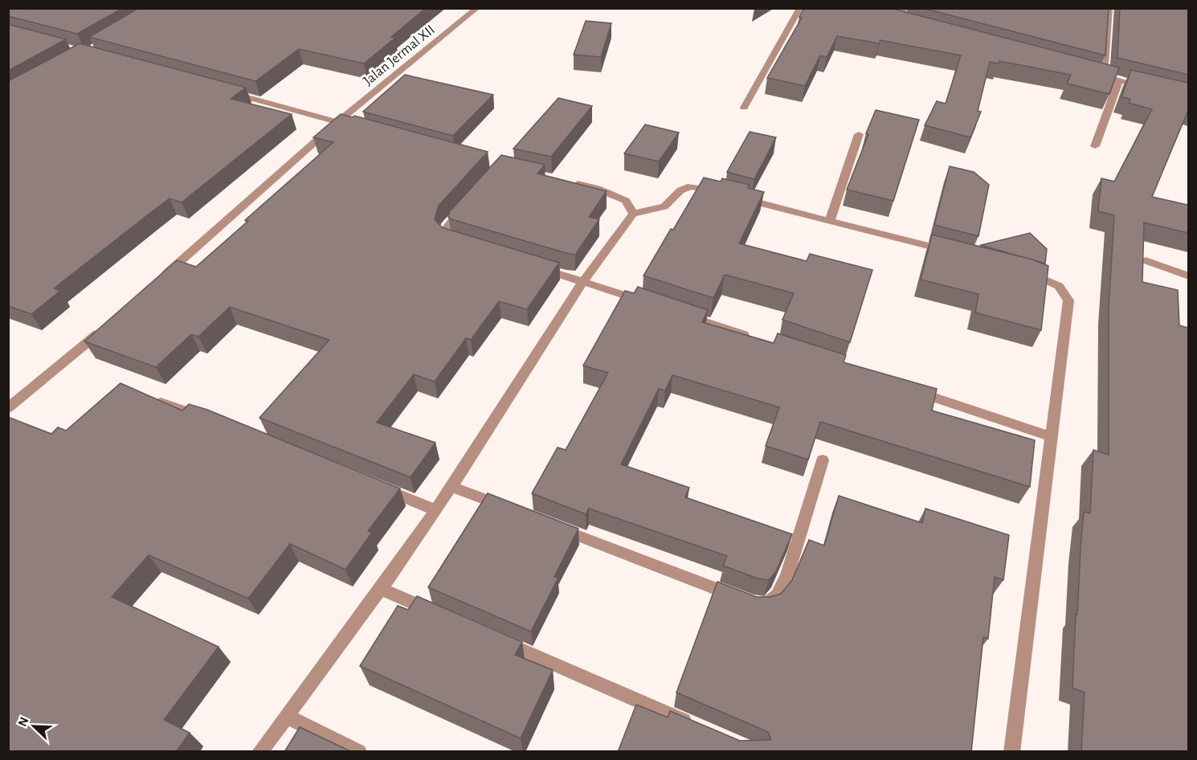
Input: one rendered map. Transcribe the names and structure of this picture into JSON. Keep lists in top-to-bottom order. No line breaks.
{"streets":{"street":["Jalan Jermal XII"]},"north":"top left"}
